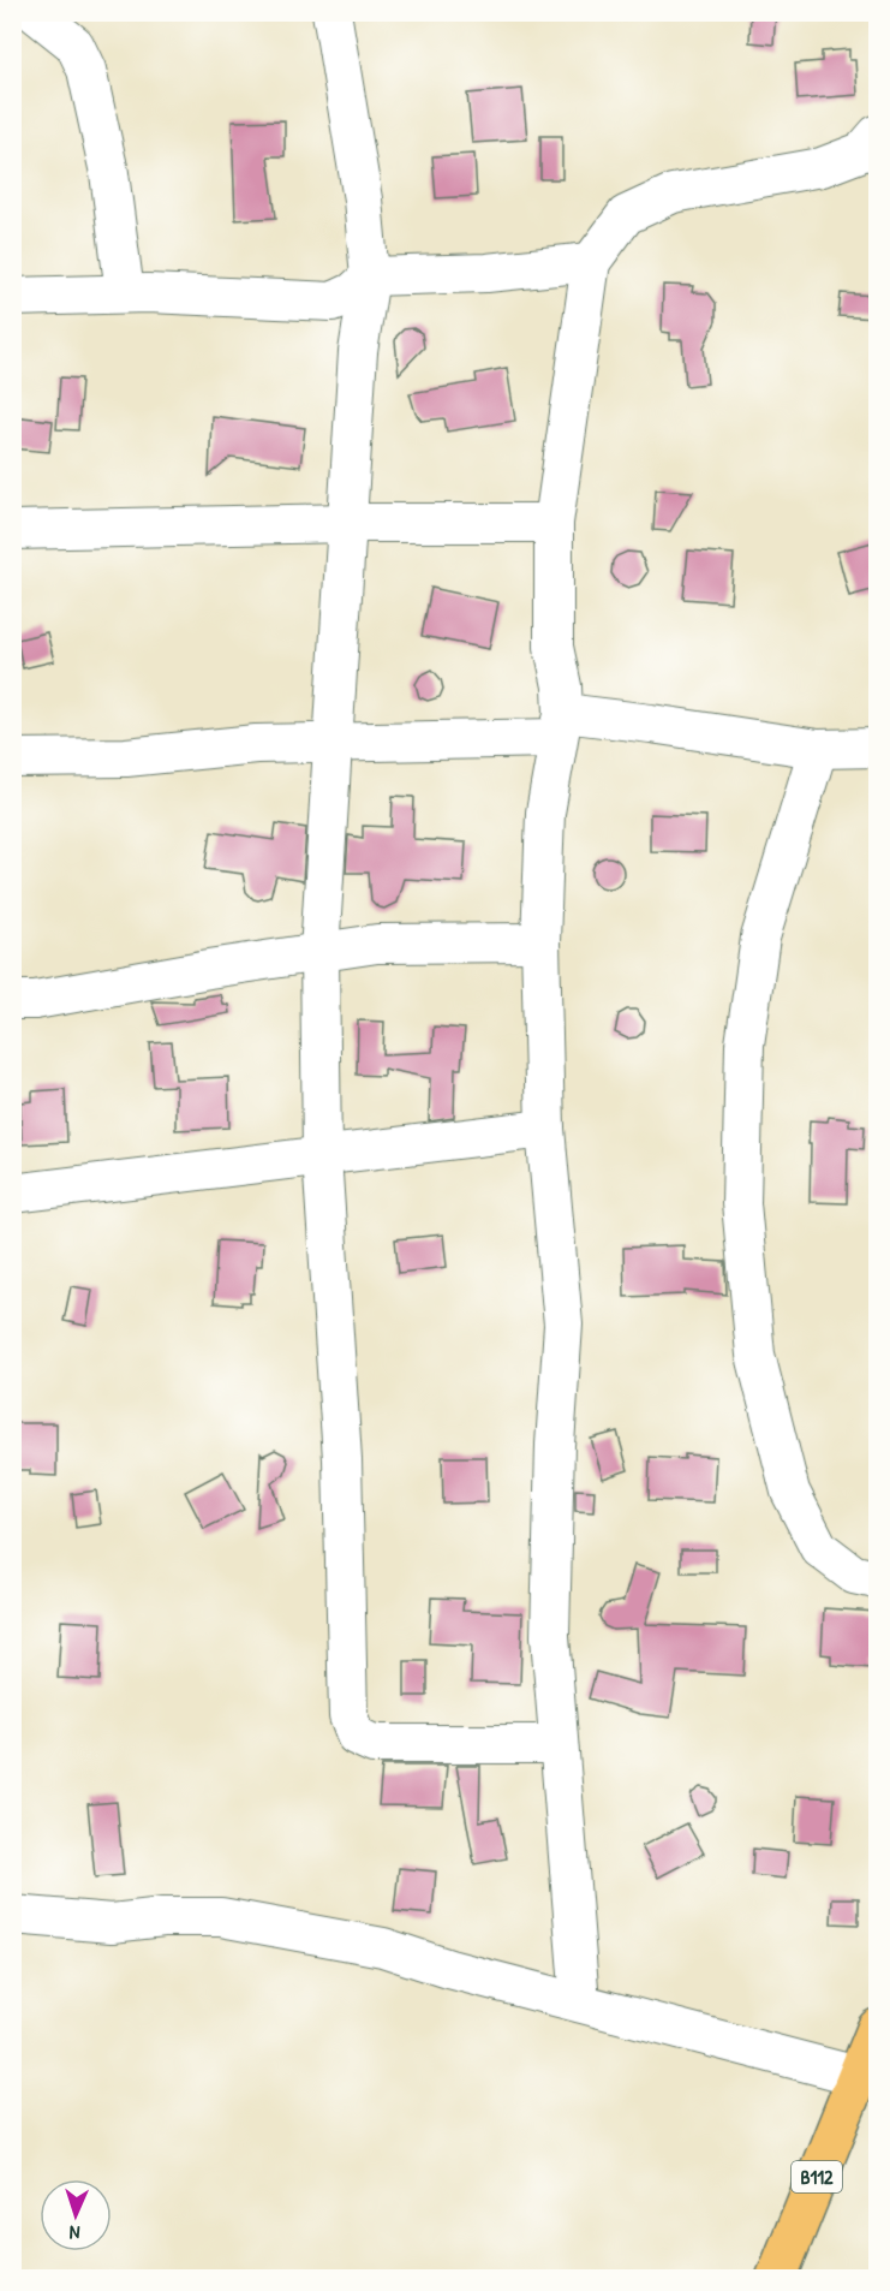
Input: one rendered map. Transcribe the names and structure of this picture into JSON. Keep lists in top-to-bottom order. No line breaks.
{"streets":{"main road":["B112"]},"north":"bottom"}
